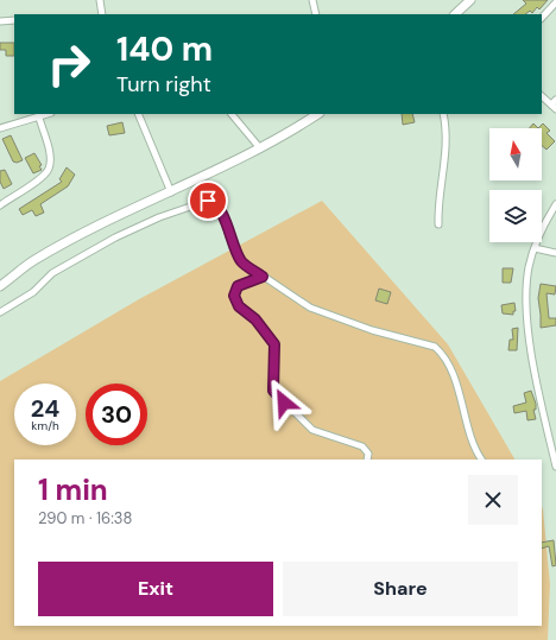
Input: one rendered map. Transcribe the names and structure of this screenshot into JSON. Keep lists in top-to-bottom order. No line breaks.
{"north":"top","page":{"turn":["140 m","Turn right"],"speed":"24 km/h","limit":"30","heading":["1 min","290 m · 16:38"],"buttons":["Exit","Share"]}}
